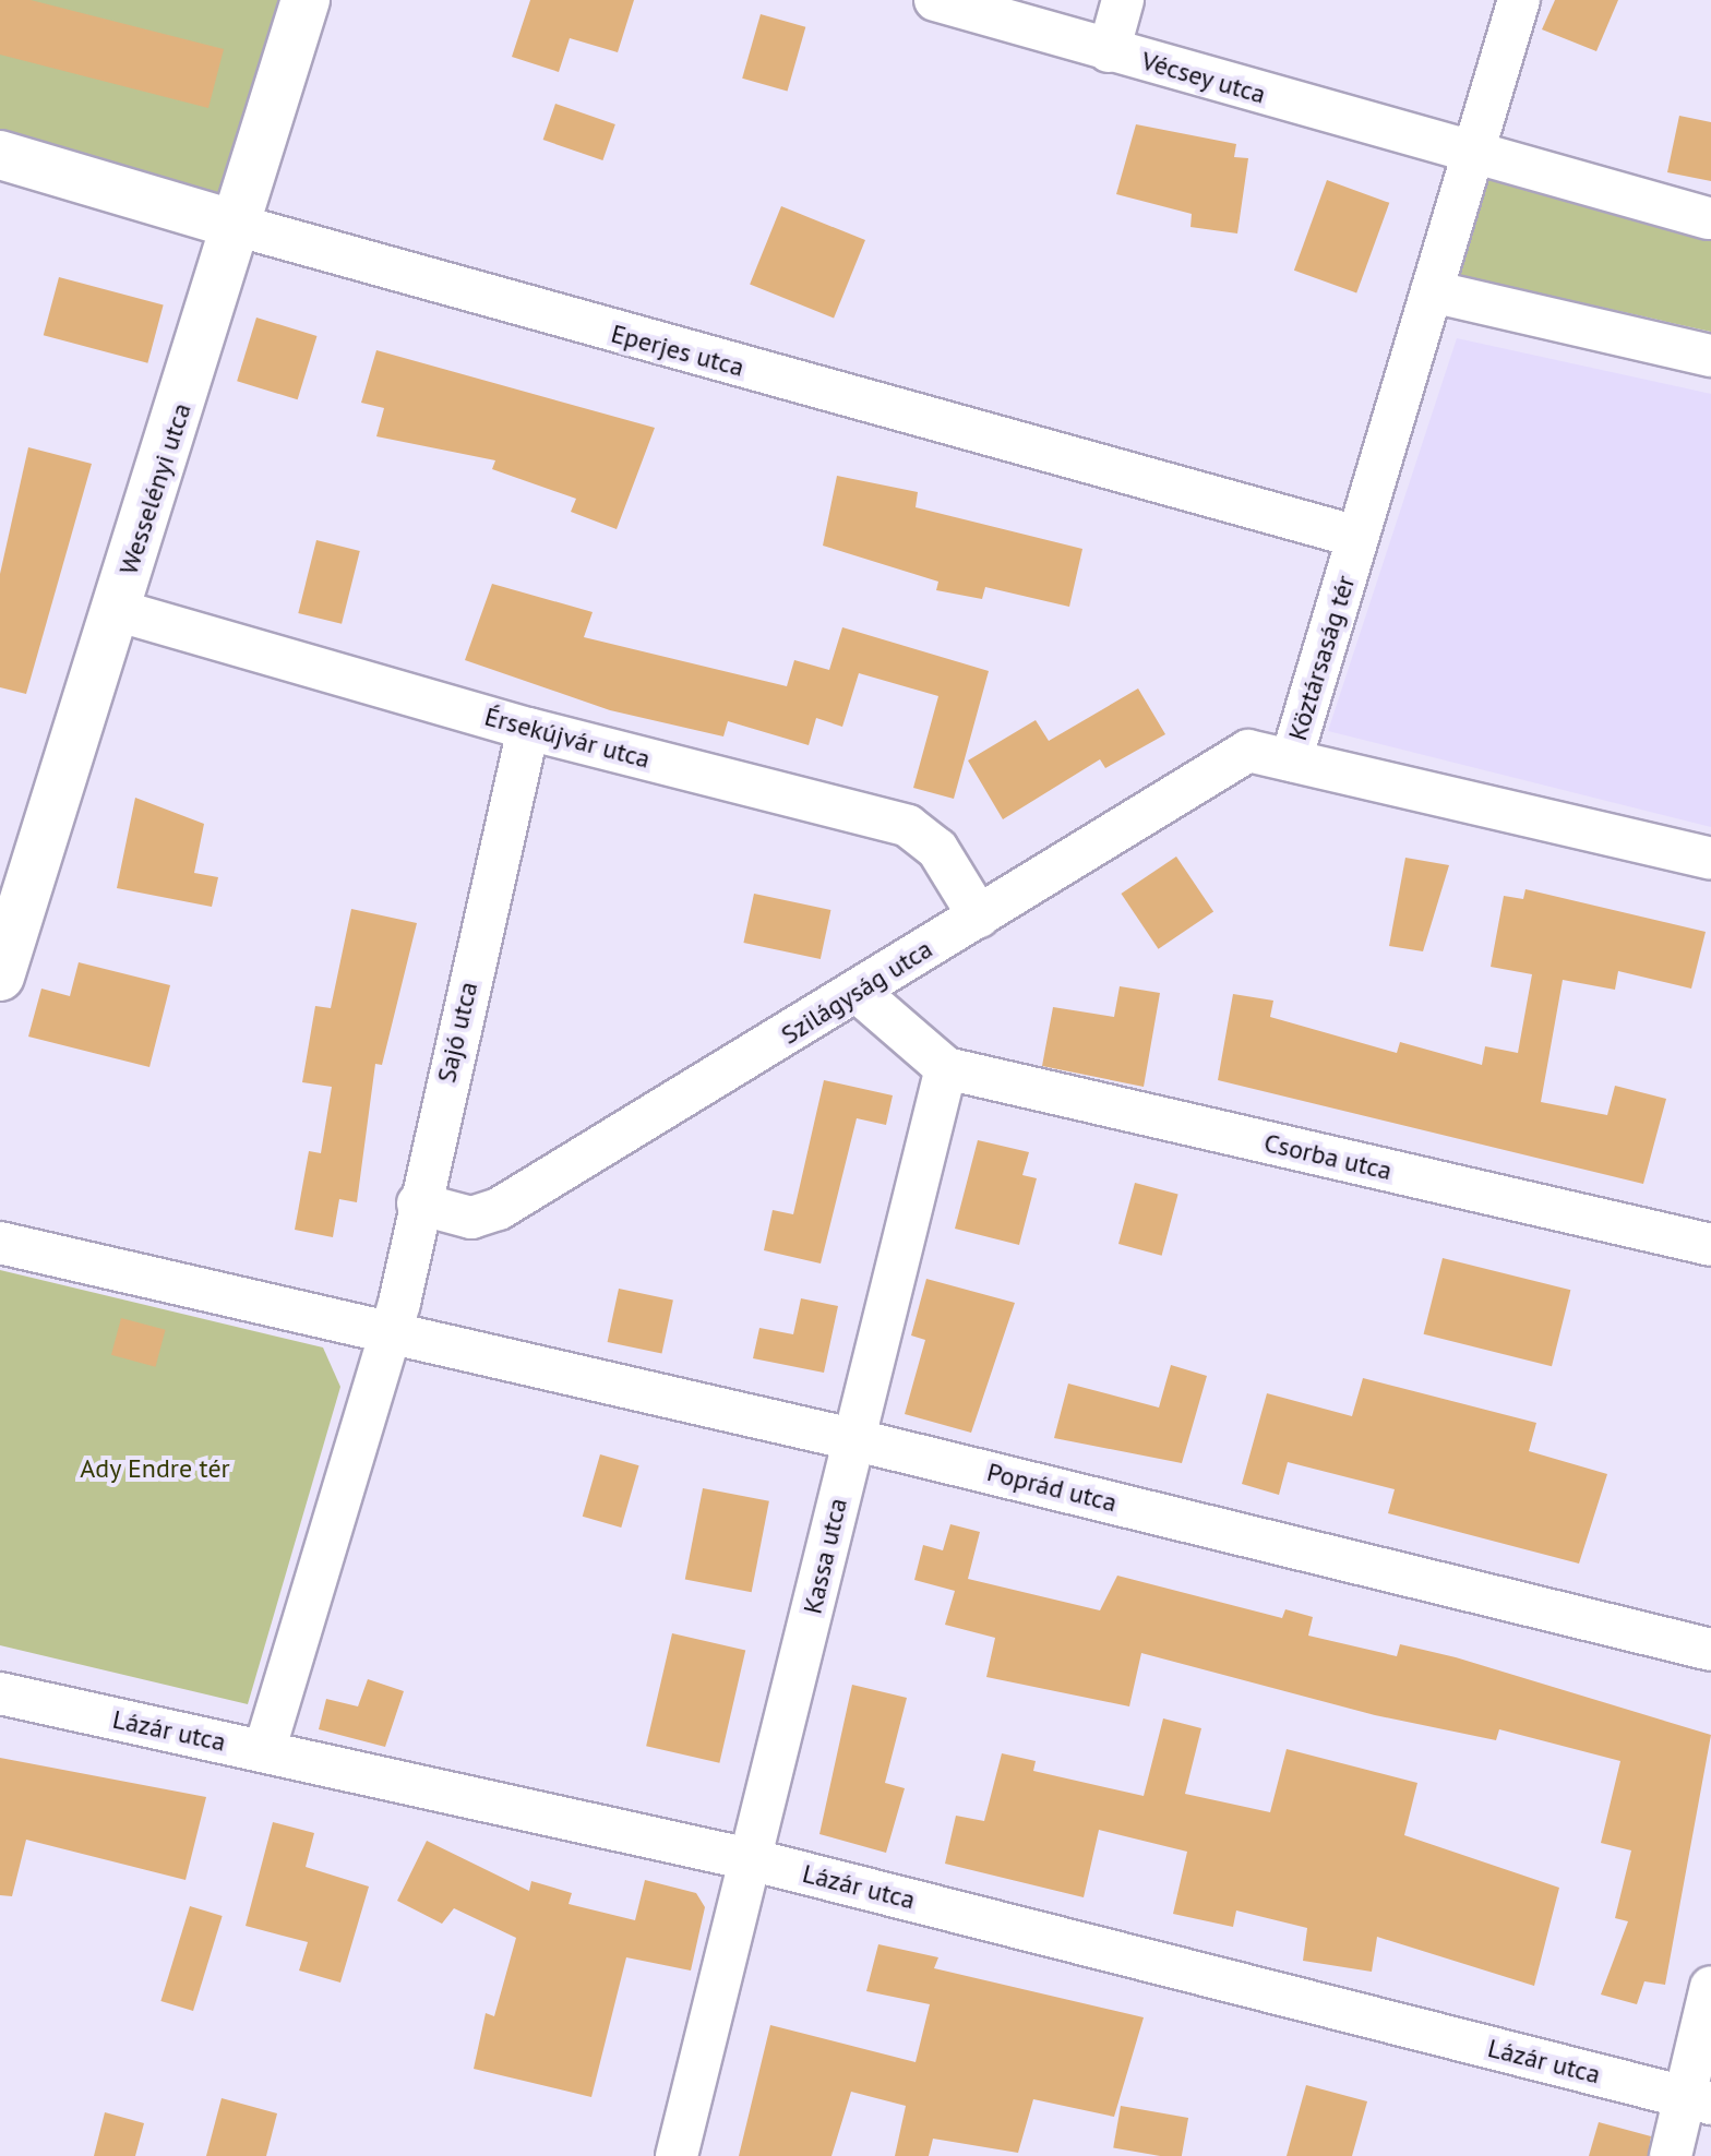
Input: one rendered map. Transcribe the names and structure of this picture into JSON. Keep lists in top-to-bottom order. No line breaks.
{"streets":{"street":["Vécsey utca","Eperjes utca","Wesselényi utca","Köztársaság tér","Érsekújvár utca","Szilágyság utca","Sajó utca","Csorba utca","Poprád utca","Kassa utca","Lázár utca"]},"crossings":[["Vécsey utca","Köztársaság tér"],["Eperjes utca","Wesselényi utca"],["Eperjes utca","Köztársaság tér"],["Wesselényi utca","Érsekújvár utca"],["Köztársaság tér","Szilágyság utca"],["Érsekújvár utca","Szilágyság utca"],["Érsekújvár utca","Sajó utca"],["Szilágyság utca","Sajó utca"],["Sajó utca","Poprád utca"],["Csorba utca","Kassa utca"],["Poprád utca","Kassa utca"],["Kassa utca","Lázár utca"]],"parks":["Ady Endre tér"]}
